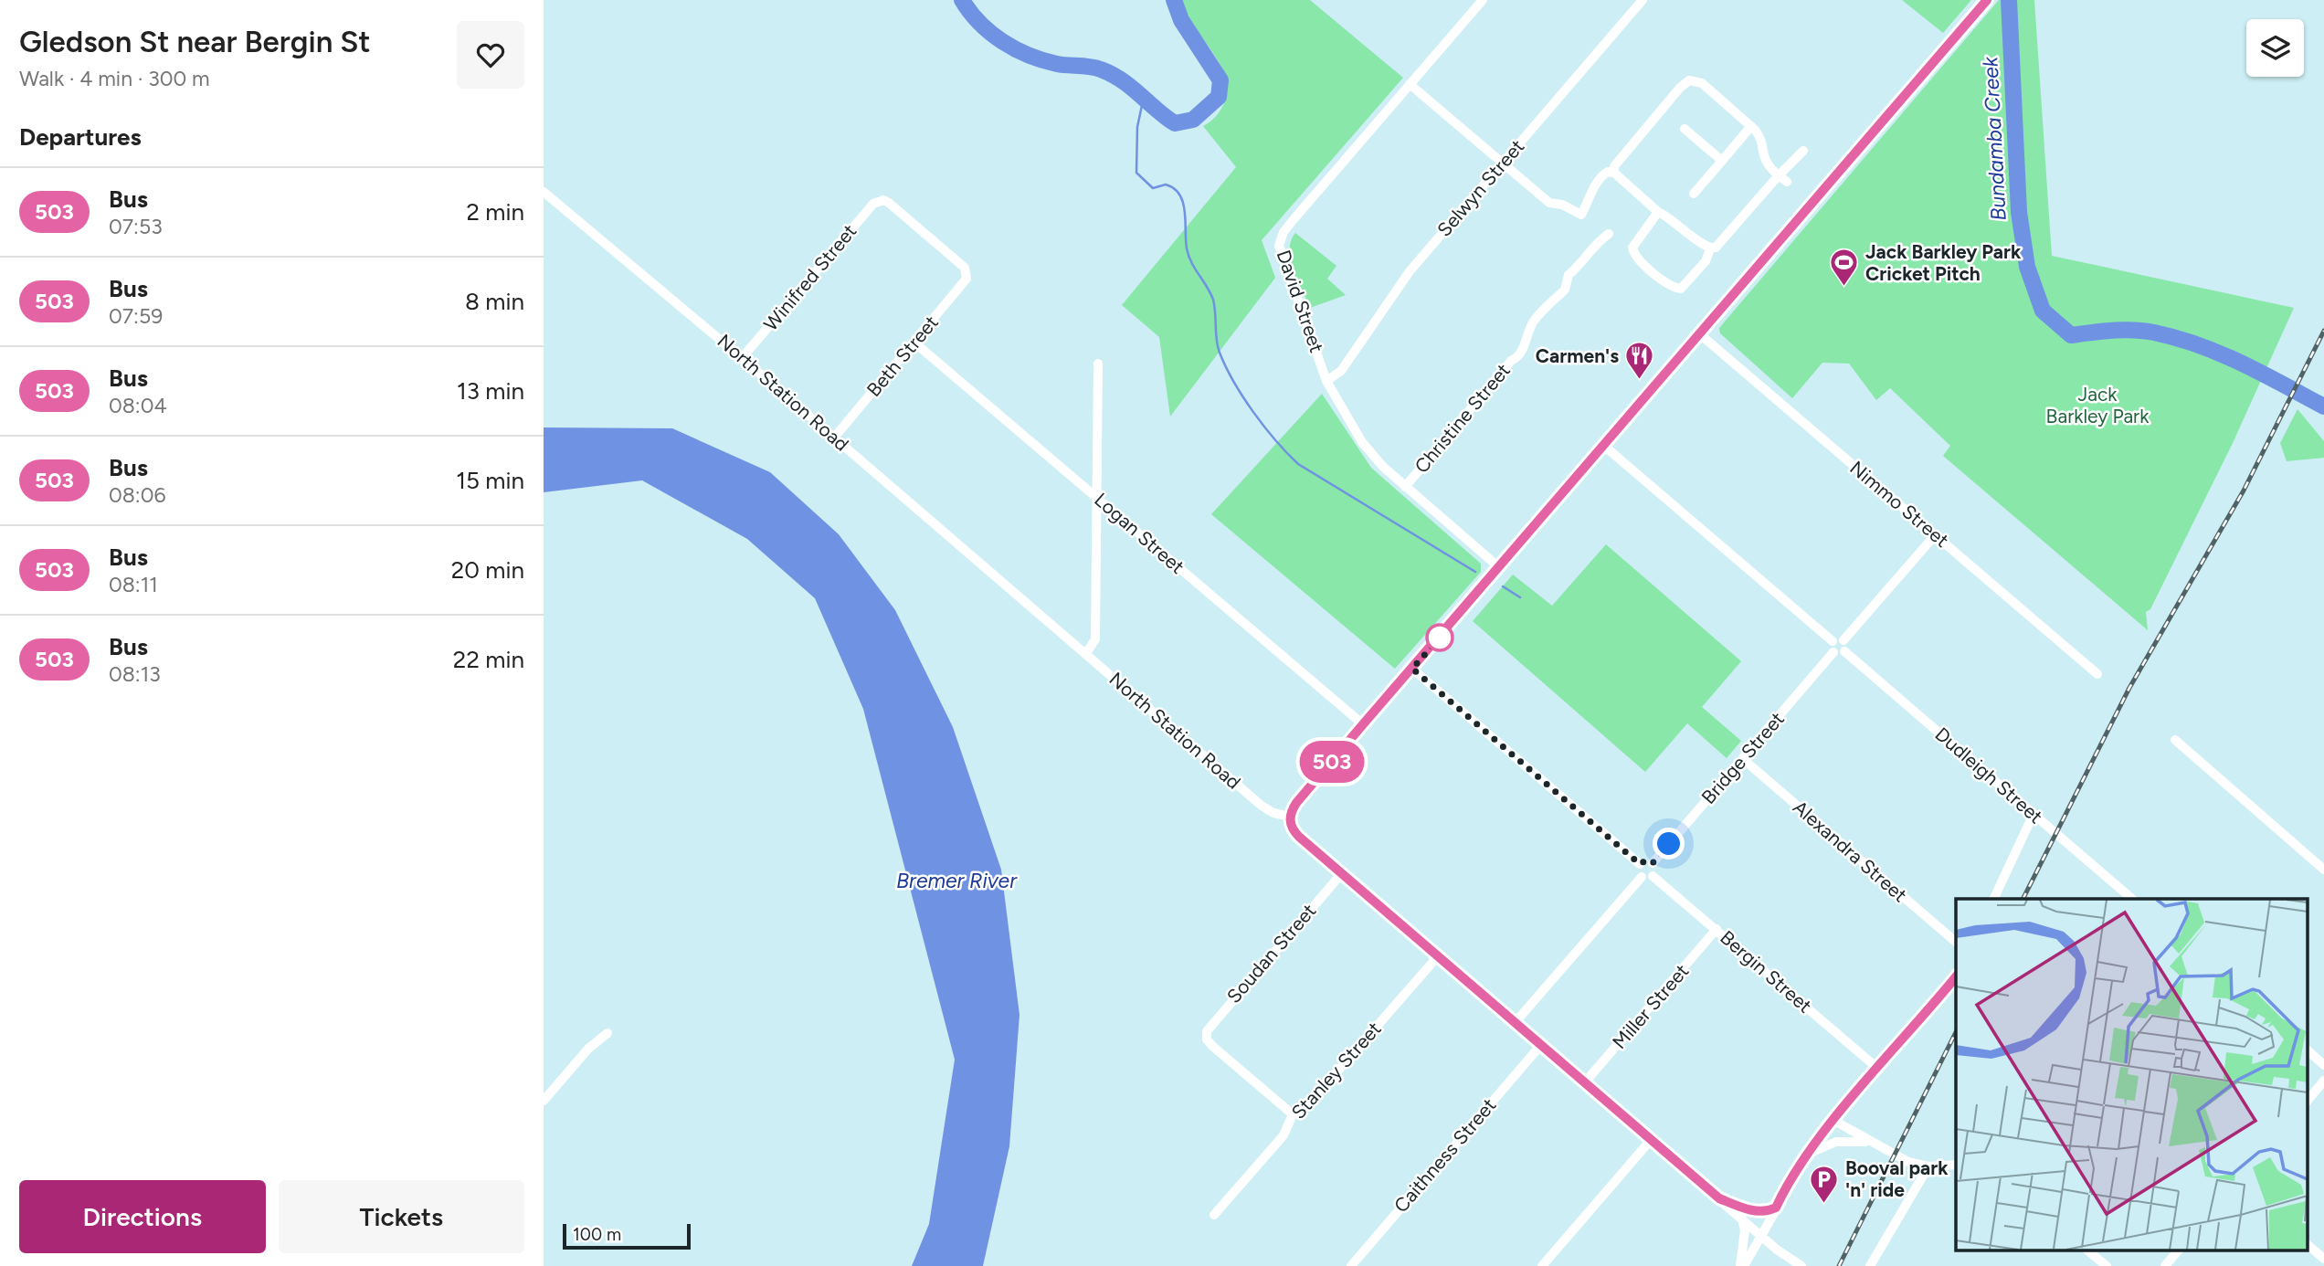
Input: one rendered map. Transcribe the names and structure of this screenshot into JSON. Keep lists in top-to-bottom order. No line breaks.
{"streets":{"street":["Selwyn Street","Winifred Street","David Street","Beth Street","North Station Road","Christine Street","Nimmo Street","Logan Street","Bridge Street","Dudleigh Street","Alexandra Street","Soudan Street","Bergin Street","Miller Street","Stanley Street","Caithness Street"]},"crossings":[["Selwyn Street","David Street"],["Winifred Street","Beth Street"],["Winifred Street","North Station Road"],["David Street","Christine Street"],["Beth Street","North Station Road"],["Beth Street","Logan Street"],["Bridge Street","Dudleigh Street"],["Bridge Street","Alexandra Street"],["Bridge Street","Bergin Street"],["Soudan Street","Stanley Street"],["Bergin Street","Miller Street"]],"water":["Bundamba Creek","Bremer River"],"parks":["Jack Barkley Park"],"places":{"sports":["Jack Barkley Park Cricket Pitch"],"restaurant":["Carmen's"],"parking":["Booval park 'n' ride"]},"lines":["bus line 503"],"scale_bar":"100 m","page":{"heading":[["Gledson St near Bergin St","Walk · 4 min · 300 m"],"Departures"],"on_map":"503","list":[{"mark":"503","name":"Bus","note":"07:53","value":"2 min"},{"mark":"503","name":"Bus","note":"07:59","value":"8 min"},{"mark":"503","name":"Bus","note":"08:04","value":"13 min"},{"mark":"503","name":"Bus","note":"08:06","value":"15 min"},{"mark":"503","name":"Bus","note":"08:11","value":"20 min"},{"mark":"503","name":"Bus","note":"08:13","value":"22 min"}],"buttons":["Directions","Tickets"],"scale":"100 m"}}
